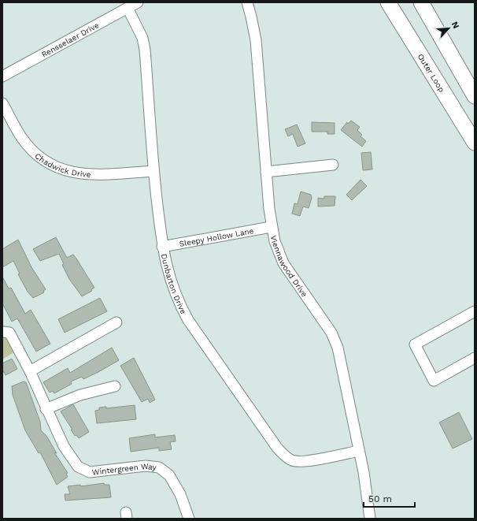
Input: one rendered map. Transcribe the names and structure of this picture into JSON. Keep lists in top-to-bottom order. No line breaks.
{"streets":{"highway":["Outer Loop"],"street":["Rensselaer Drive","Chadwick Drive","Sleepy Hollow Lane","Viennawood Drive","Dunbarton Drive","Wintergreen Way"]},"crossings":[["Rensselaer Drive","Dunbarton Drive"],["Chadwick Drive","Dunbarton Drive"],["Sleepy Hollow Lane","Viennawood Drive"],["Sleepy Hollow Lane","Dunbarton Drive"],["Viennawood Drive","Dunbarton Drive"]],"scale_bar":"50 m","north":"top right"}
